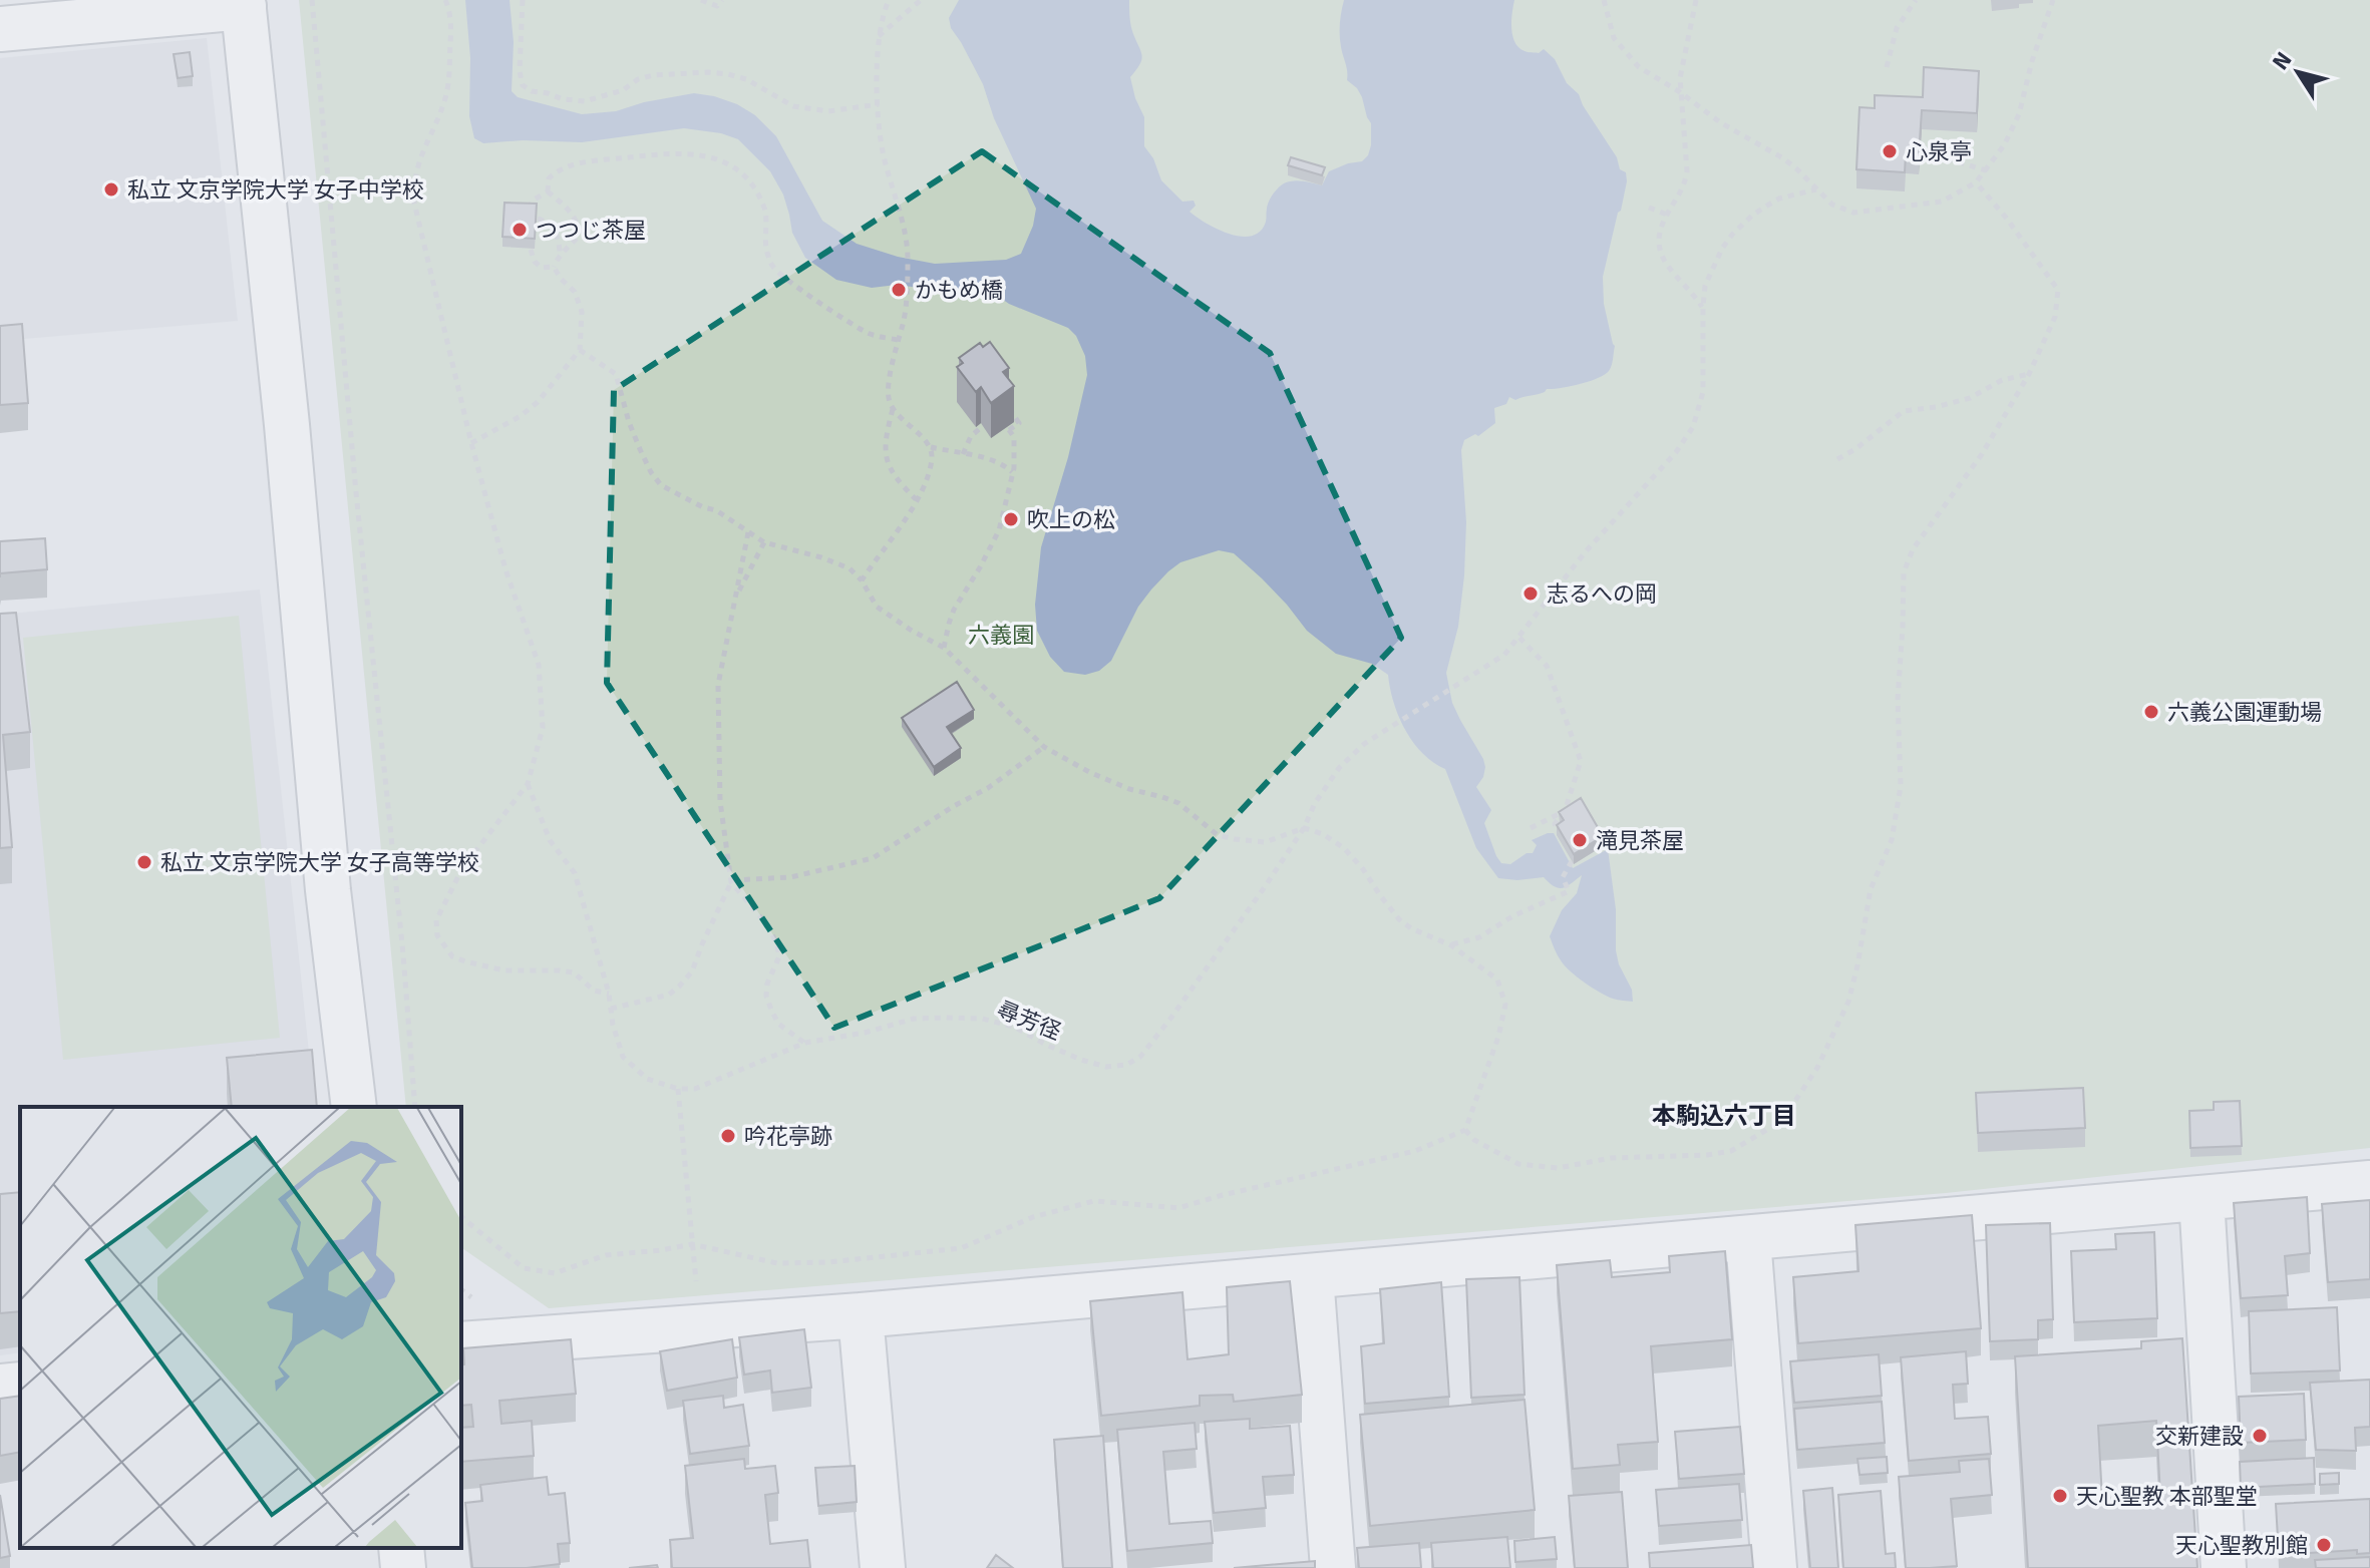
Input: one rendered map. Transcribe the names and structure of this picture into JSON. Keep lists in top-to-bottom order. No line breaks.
{"streets":{"path":["尋芳径"]},"districts":["本駒込六丁目"],"parks":["六義園"],"places":["心泉亭","私立 文京学院大学 女子中学校","つつじ茶屋","かもめ橋","吹上の松","志るへの岡","六義公園運動場","滝見茶屋","私立 文京学院大学 女子高等学校","吟花亭跡","交新建設","天心聖教 本部聖堂","天心聖教別館"],"north":"top left"}
